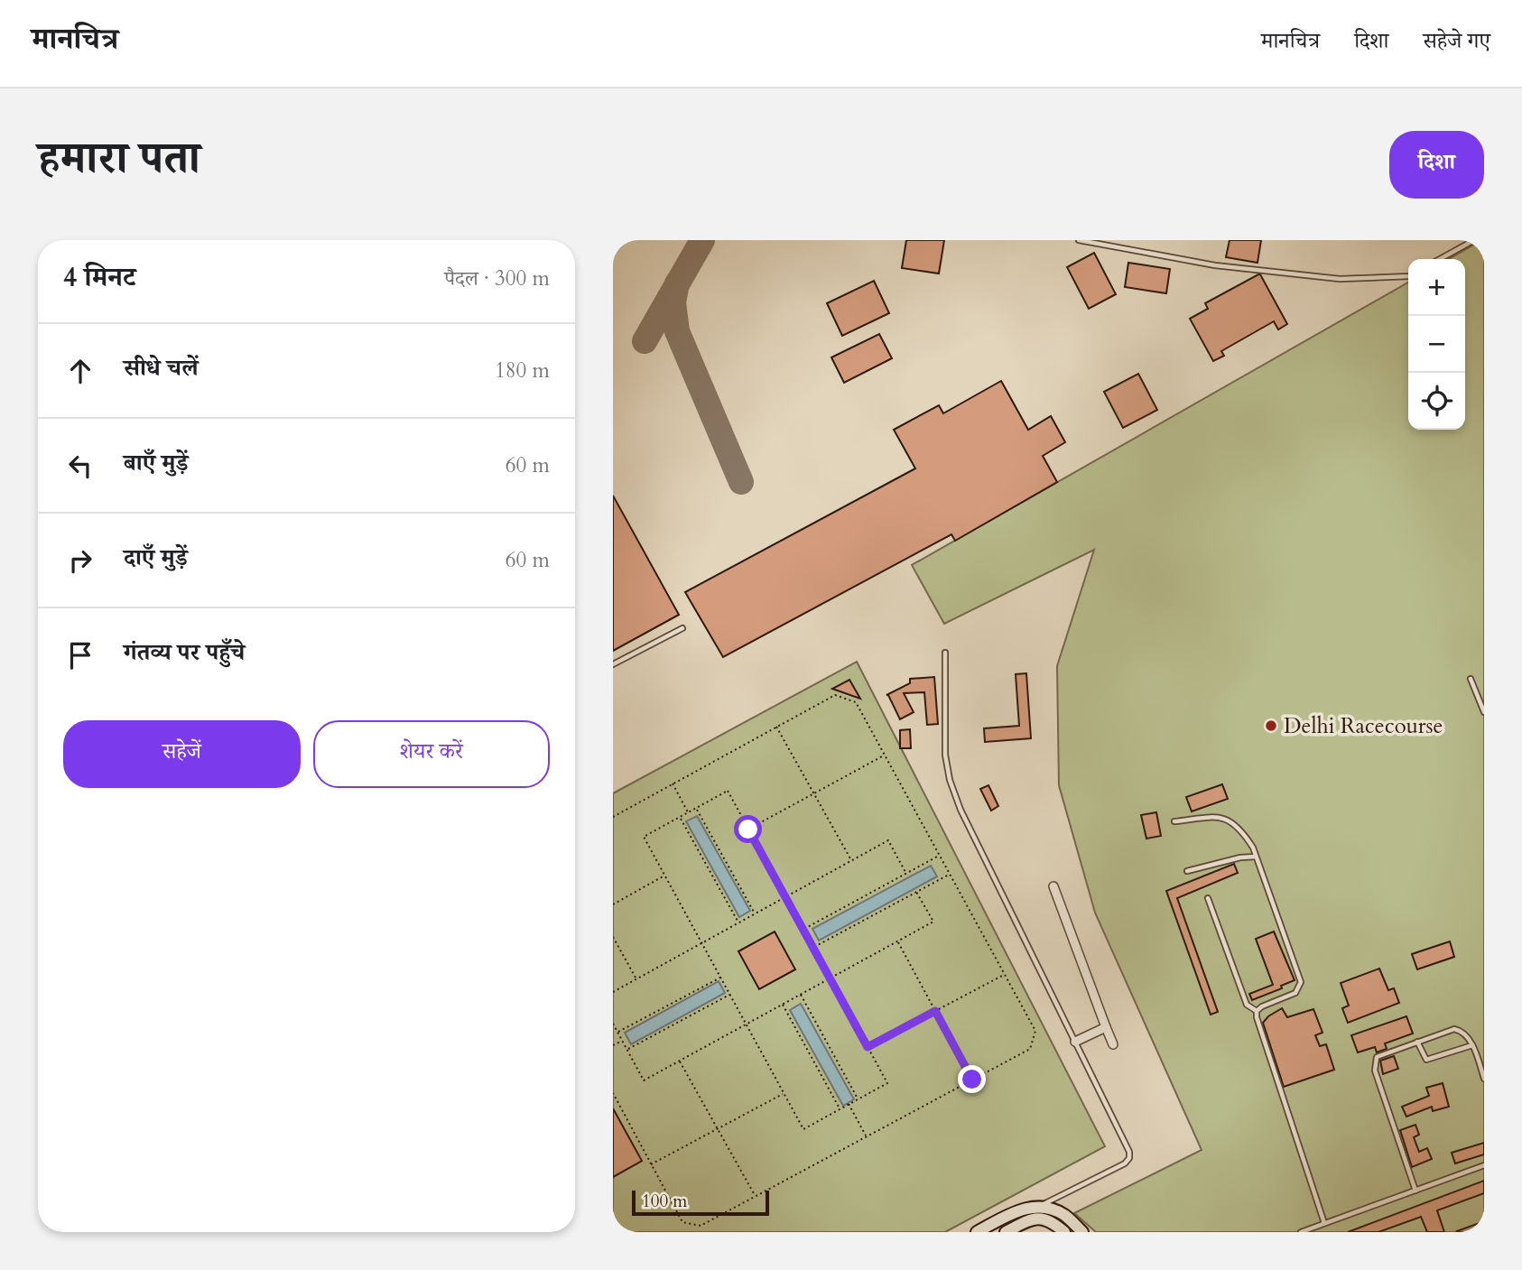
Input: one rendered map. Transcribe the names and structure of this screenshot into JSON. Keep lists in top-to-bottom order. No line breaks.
{"places":["Delhi Racecourse"],"scale_bar":"100 m","page":{"header":"मानचित्र","nav":["मानचित्र","दिशा","सहेजे गए"],"title":"हमारा पता","buttons":["दिशा",["सहेजें","शेयर करें"]],"heading":["4 मिनट","पैदल · 300 m"],"map_buttons":["+","−"],"list":[["सीधे चलें","180 m"],["बाएँ मुड़ें","60 m"],["दाएँ मुड़ें","60 m"],"गंतव्य पर पहुँचे"],"scale":"100 m"}}
